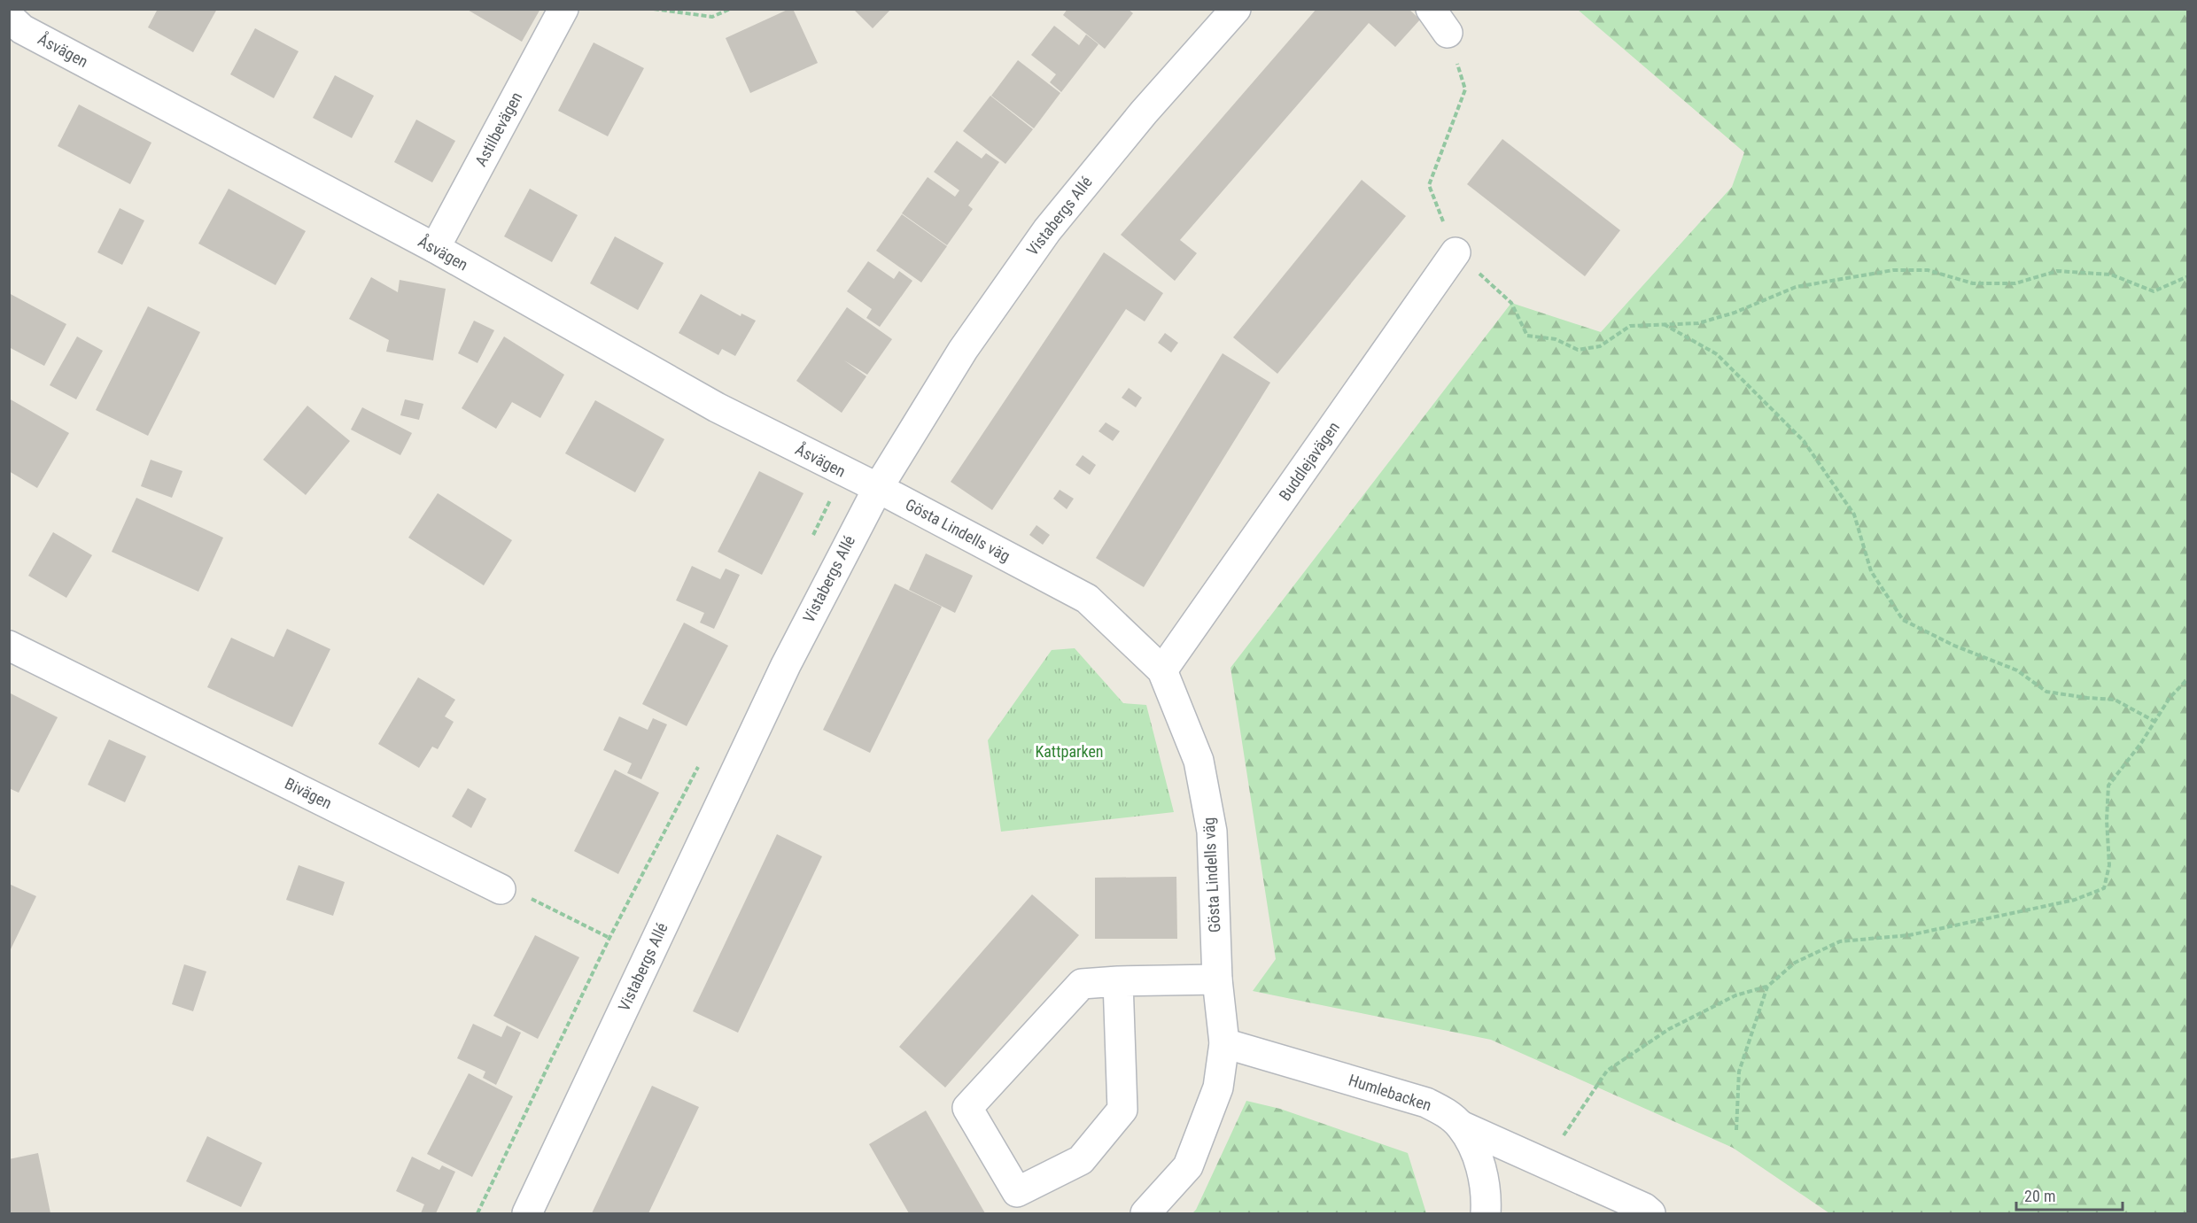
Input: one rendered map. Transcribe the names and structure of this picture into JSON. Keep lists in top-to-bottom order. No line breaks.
{"streets":{"street":["Åsvägen","Astilbevägen","Vistabergs Allé","Buddlejavägen","Gösta Lindells väg","Bivägen","Humlebacken"]},"crossings":[["Åsvägen","Astilbevägen"],["Åsvägen","Vistabergs Allé"],["Åsvägen","Gösta Lindells väg"],["Vistabergs Allé","Gösta Lindells väg"],["Buddlejavägen","Gösta Lindells väg"],["Gösta Lindells väg","Humlebacken"]],"parks":["Kattparken"],"scale_bar":"20 m"}
